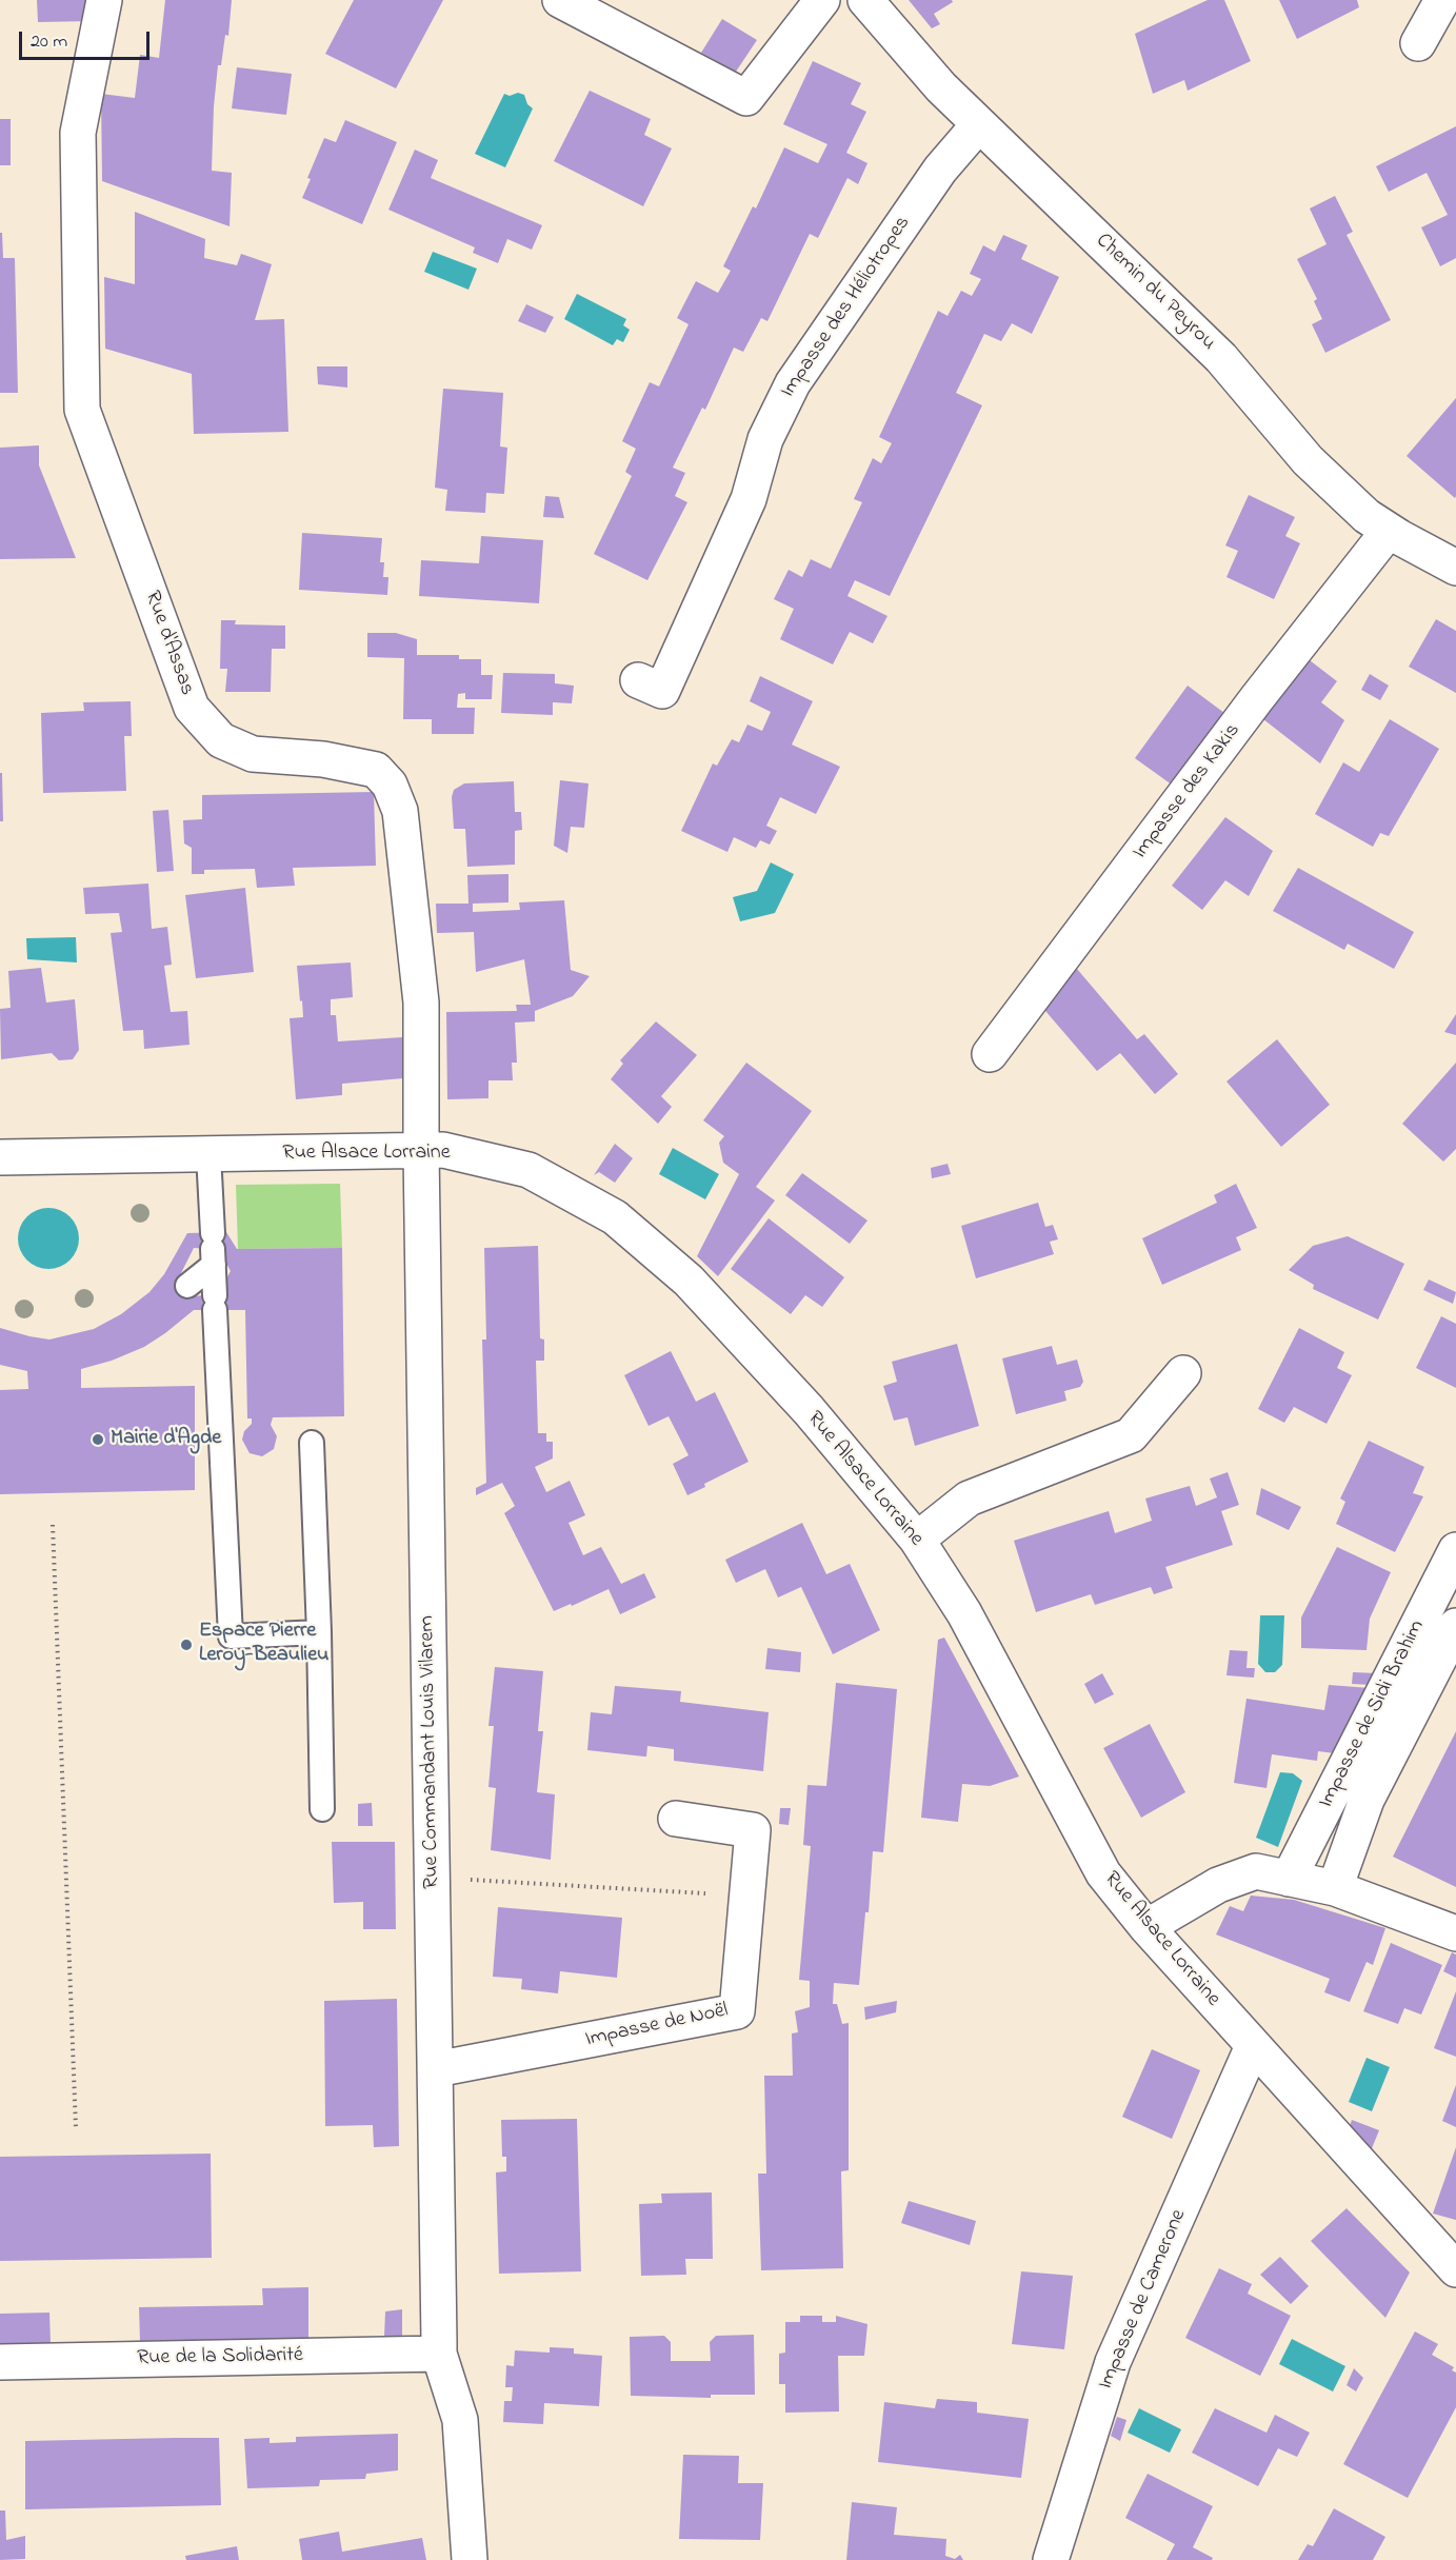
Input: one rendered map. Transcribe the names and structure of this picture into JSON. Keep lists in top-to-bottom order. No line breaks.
{"streets":{"street":["Chemin du Peyrou","Impasse des Héliotropes","Rue d'Assas","Impasse des Kakis","Rue Alsace Lorraine","Impasse de Sidi Brahim","Rue Commandant Louis Vilarem","Impasse de Noël","Impasse de Camerone","Rue de la Solidarité"]},"crossings":[["Chemin du Peyrou","Impasse des Héliotropes"],["Chemin du Peyrou","Impasse des Kakis"],["Rue d'Assas","Rue Alsace Lorraine"],["Rue d'Assas","Rue Commandant Louis Vilarem"],["Rue Alsace Lorraine","Rue Commandant Louis Vilarem"],["Rue Alsace Lorraine","Impasse de Camerone"],["Rue Commandant Louis Vilarem","Impasse de Noël"],["Rue Commandant Louis Vilarem","Rue de la Solidarité"]],"places":["Mairie d'Agde","Espace Pierre Leroy-Beaulieu"],"scale_bar":"20 m"}
